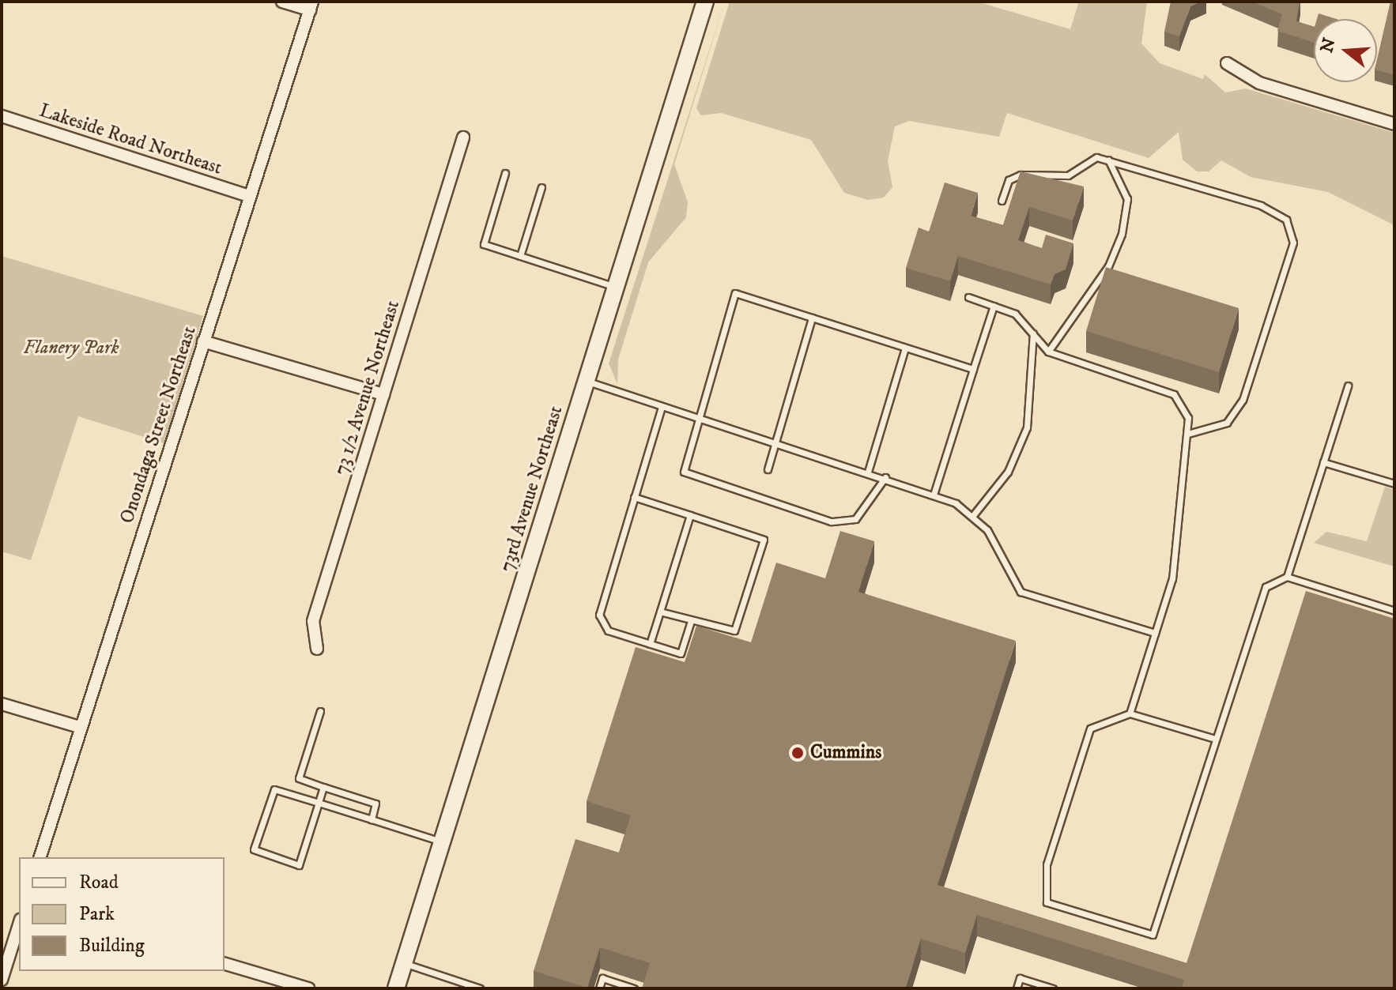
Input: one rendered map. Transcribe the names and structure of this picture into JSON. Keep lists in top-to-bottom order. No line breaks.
{"streets":{"street":["Lakeside Road Northeast","73 1/2 Avenue Northeast","Onondaga Street Northeast","73rd Avenue Northeast"]},"crossings":[["Lakeside Road Northeast","Onondaga Street Northeast"]],"parks":["Flanery Park"],"places":["Cummins"],"legend":["Road","Park","Building"],"north":"left"}
